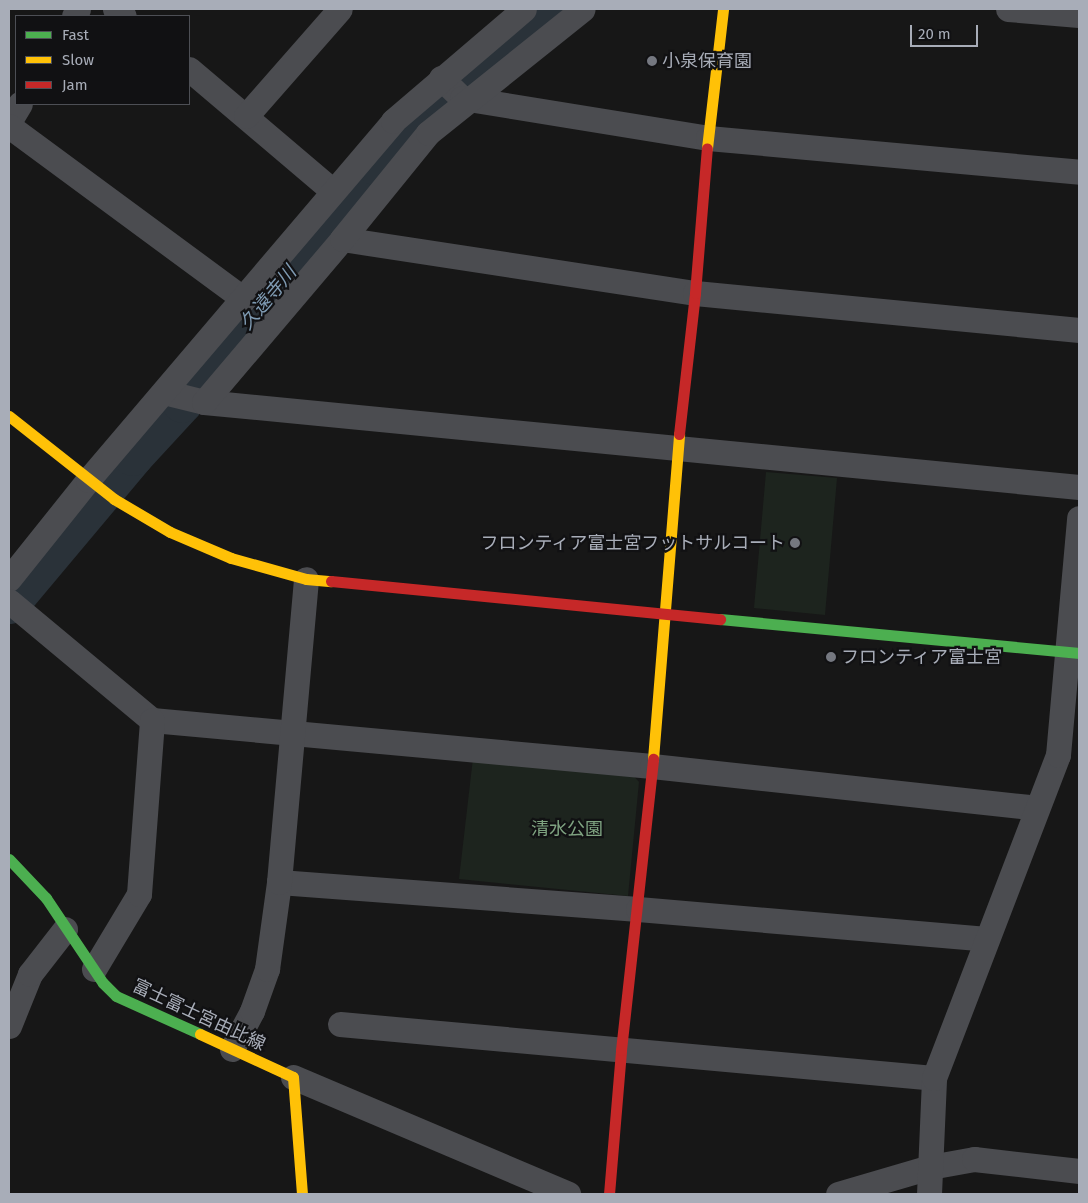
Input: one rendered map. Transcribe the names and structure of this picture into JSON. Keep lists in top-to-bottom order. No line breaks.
{"streets":{"street":["富士富士宮由比線"]},"water":["久遠寺川"],"parks":["清水公園"],"places":["小泉保育園","フロンティア富士宮フットサルコート","フロンティア富士宮"],"legend":["Fast","Slow","Jam"],"scale_bar":"20 m"}
